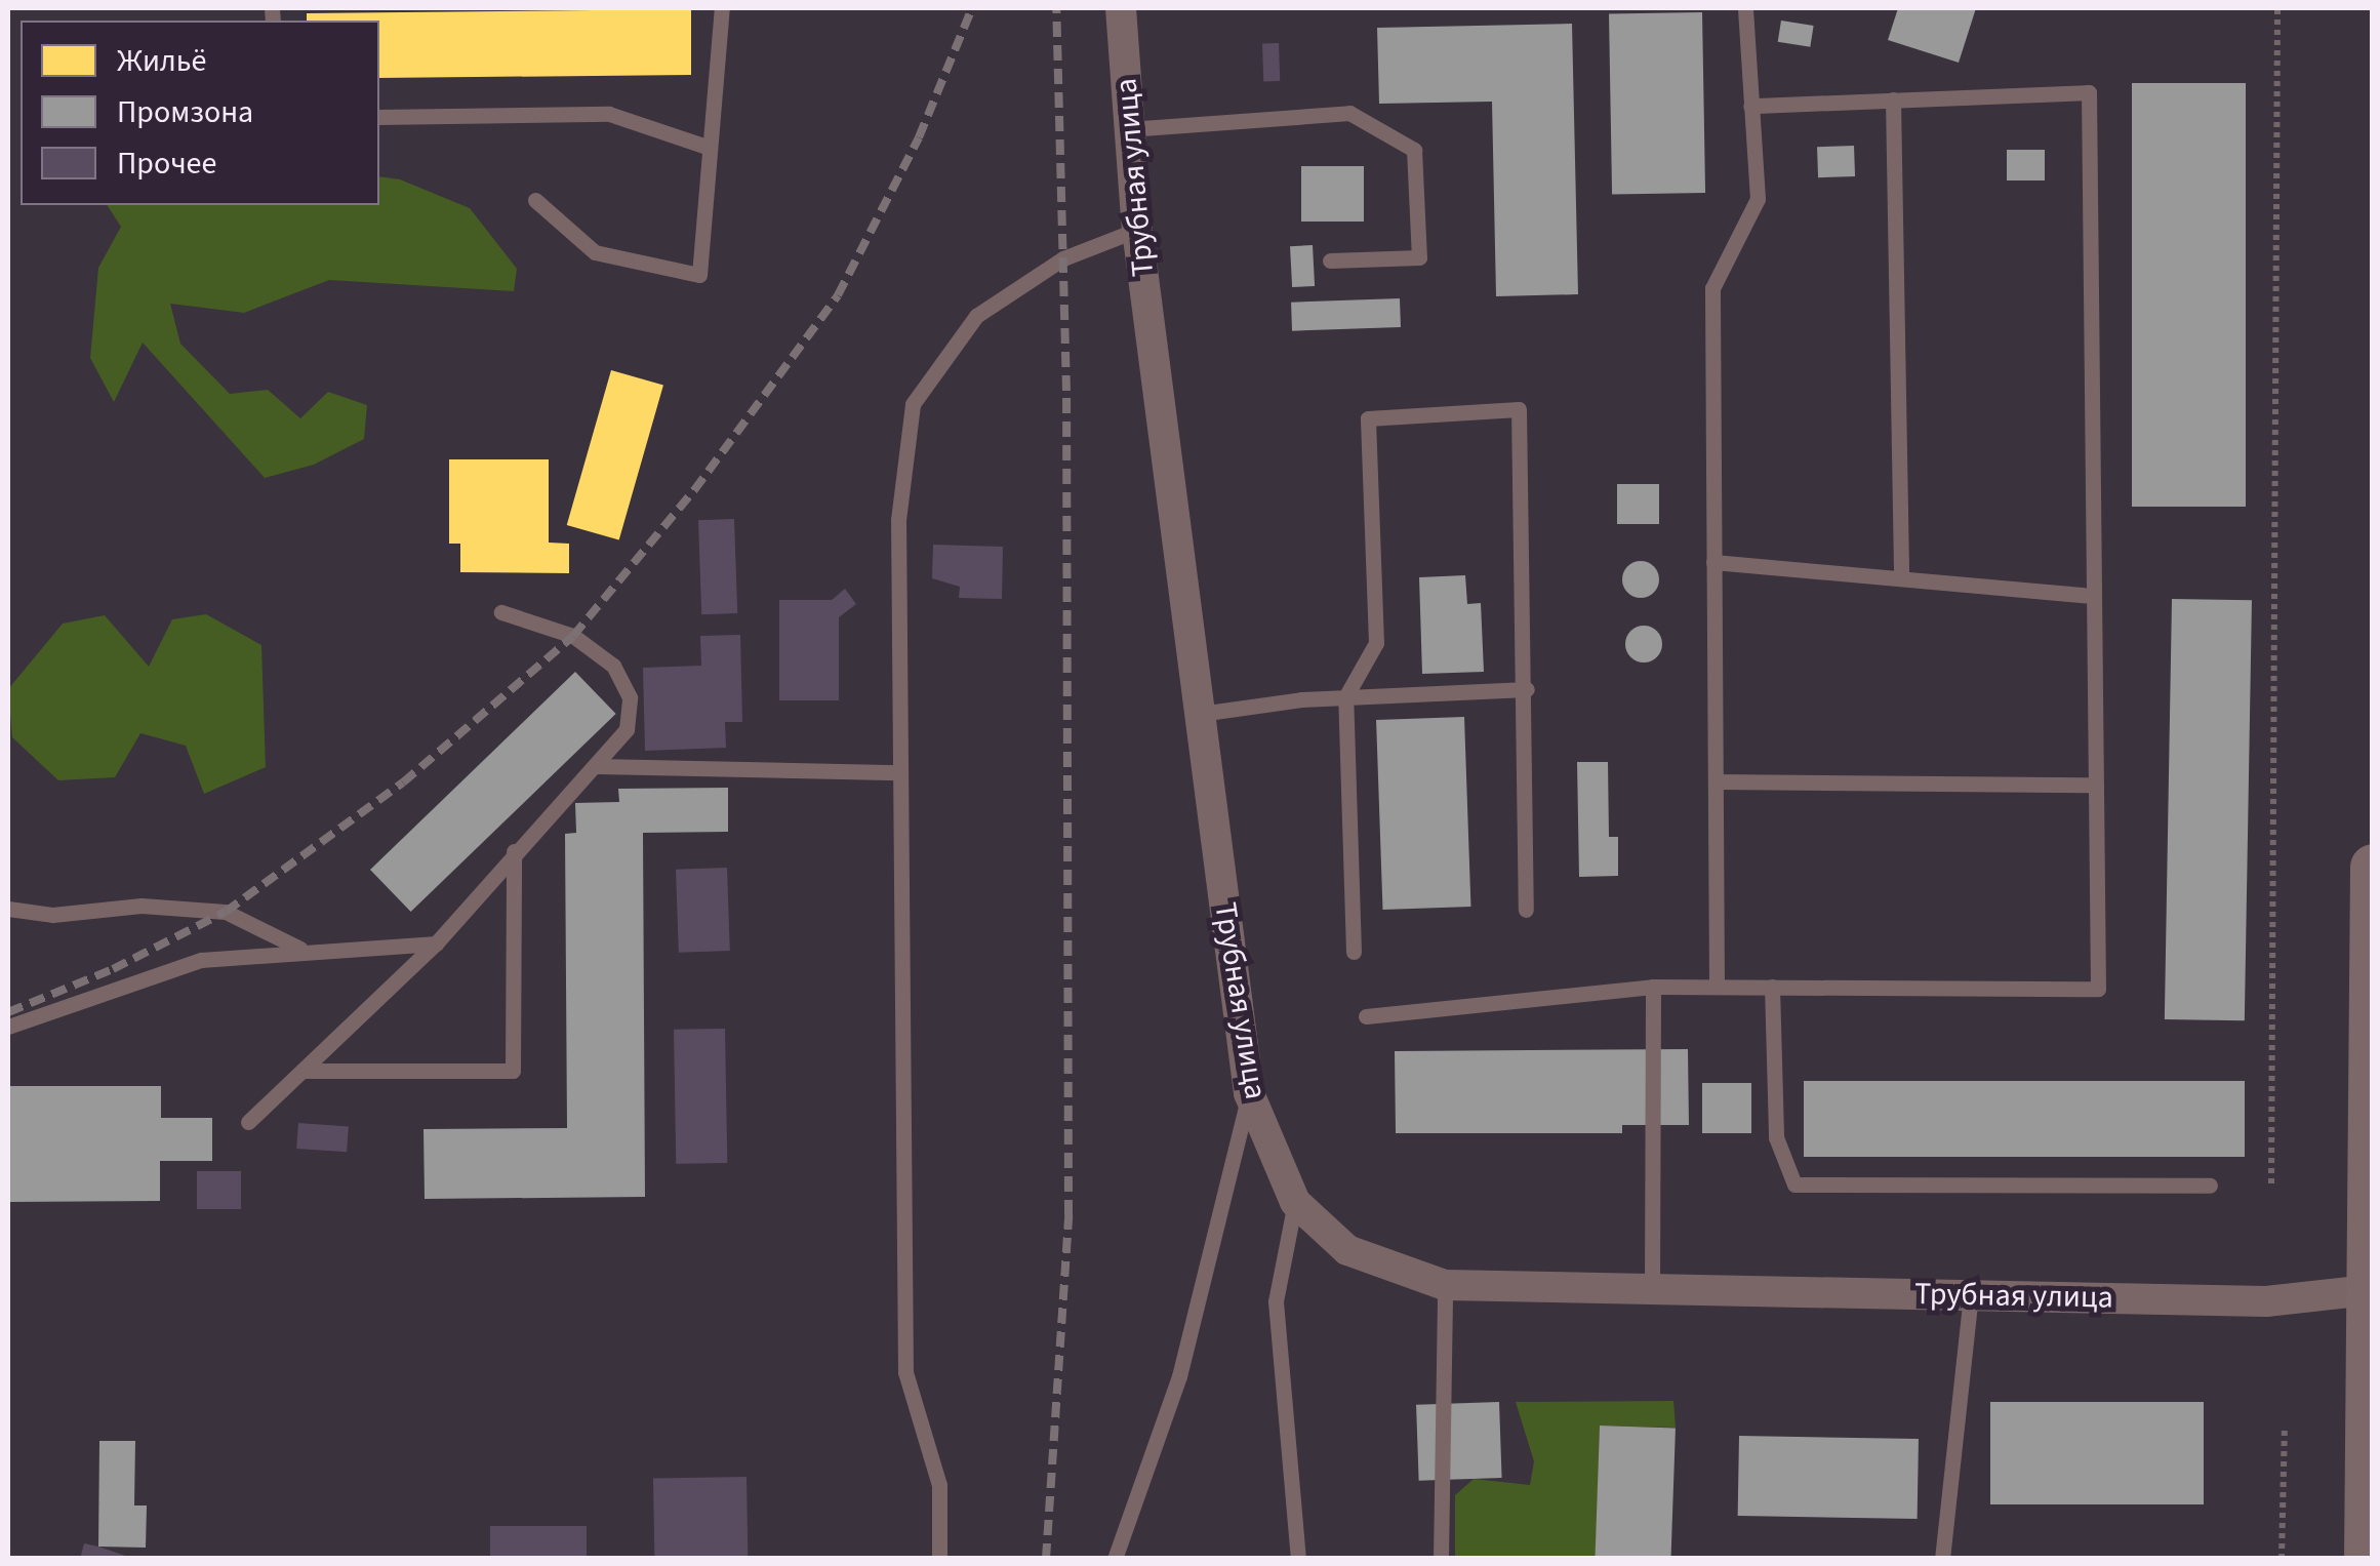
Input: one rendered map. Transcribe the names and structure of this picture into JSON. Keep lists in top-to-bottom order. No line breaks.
{"streets":{"street":["Трубная улица"]},"legend":["Жильё","Промзона","Прочее"]}
